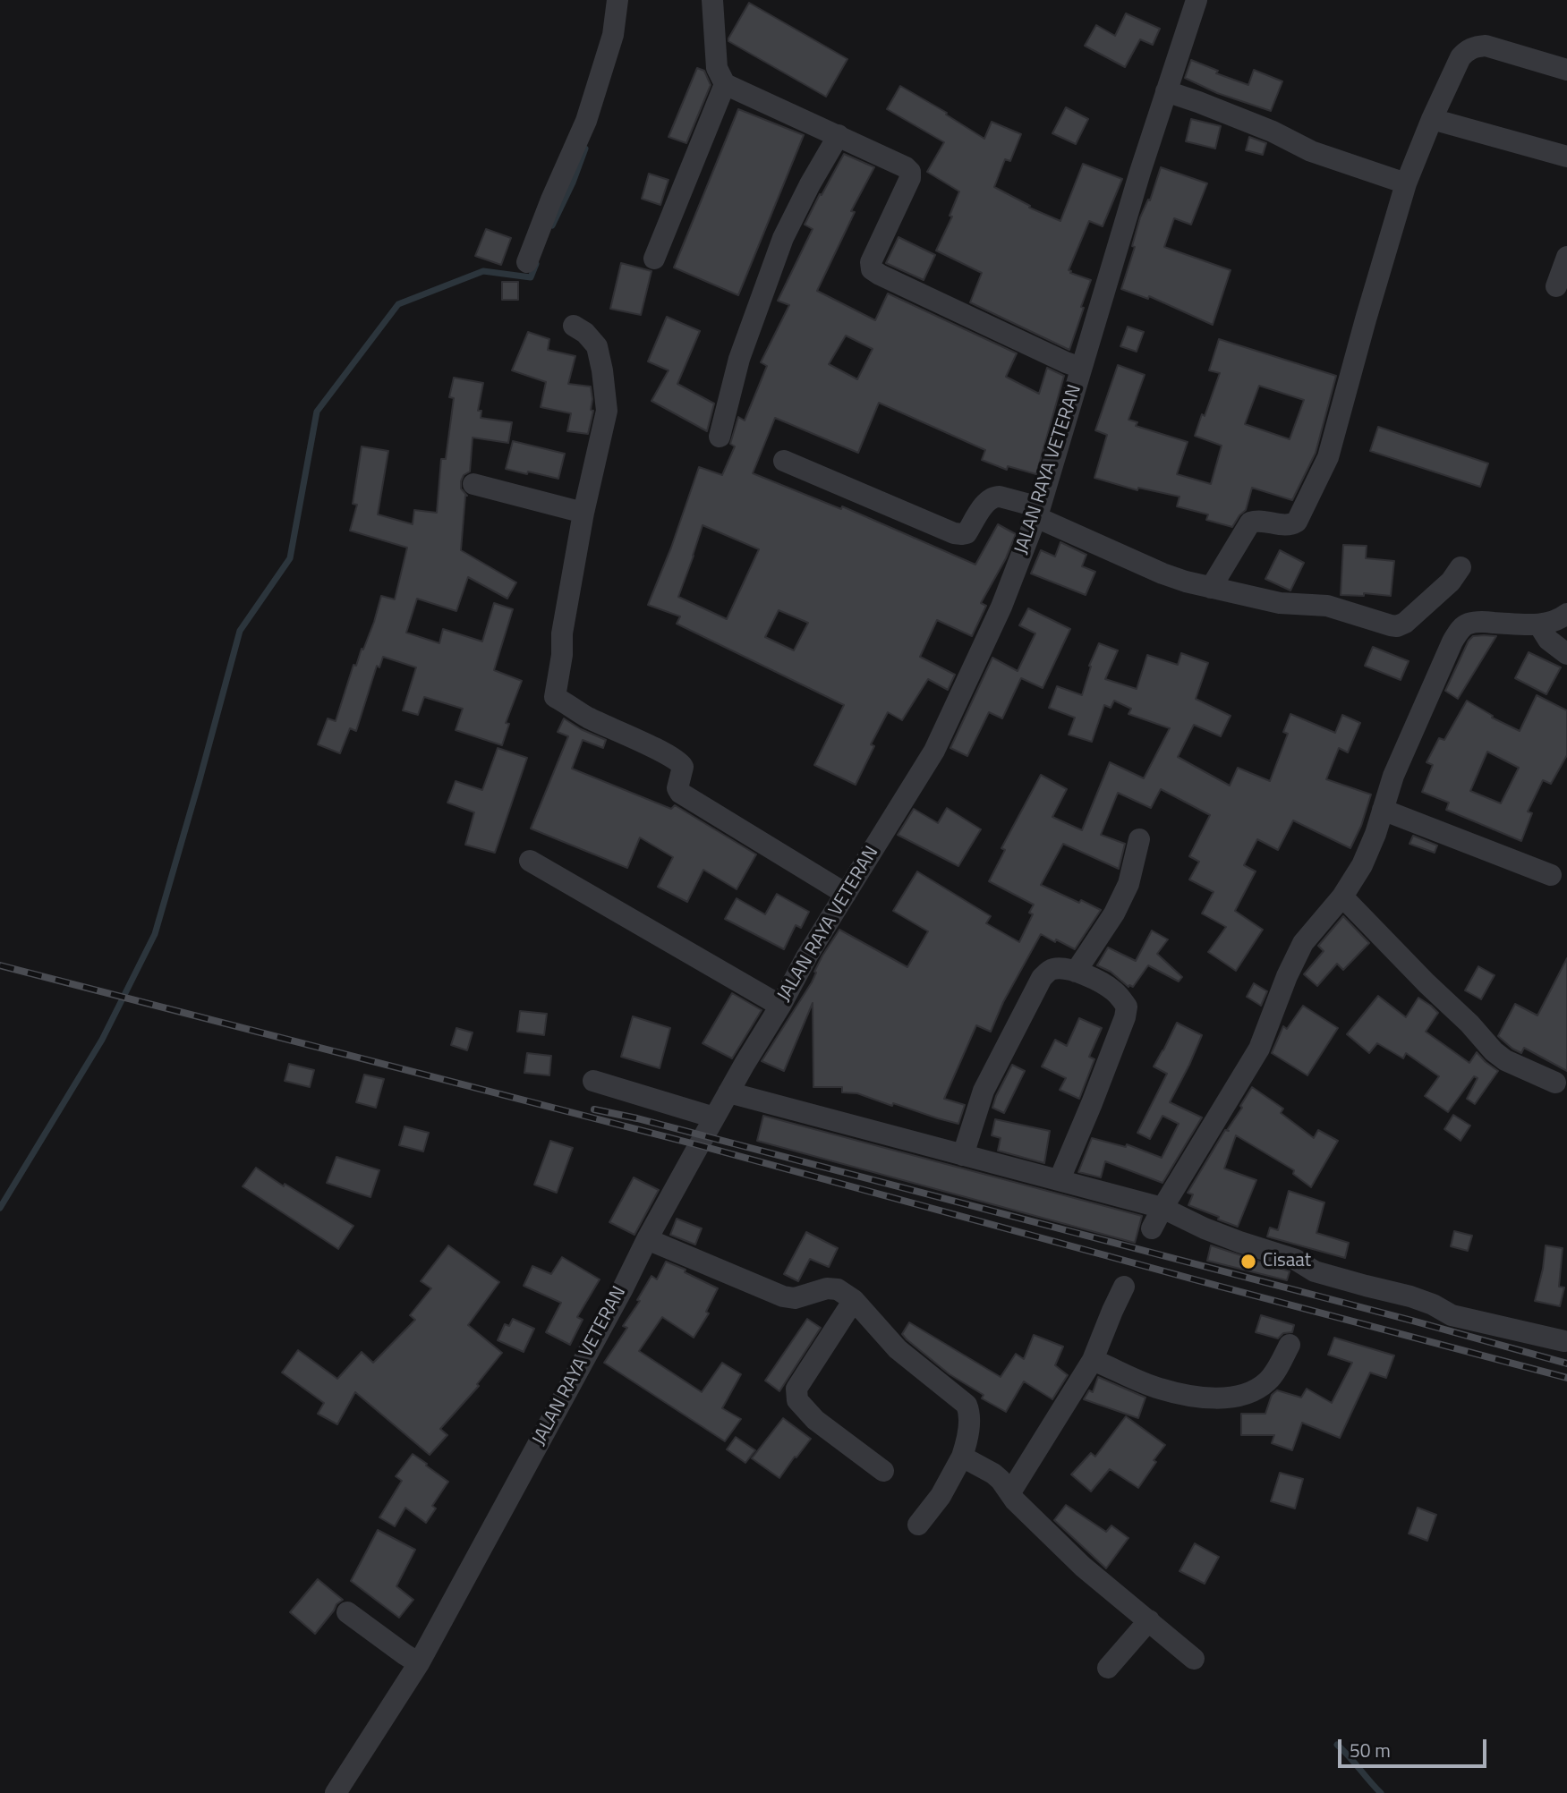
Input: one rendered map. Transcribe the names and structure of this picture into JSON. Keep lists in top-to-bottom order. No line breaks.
{"streets":{"street":["JALAN RAYA VETERAN"]},"places":["Cisaat"],"scale_bar":"50 m"}
